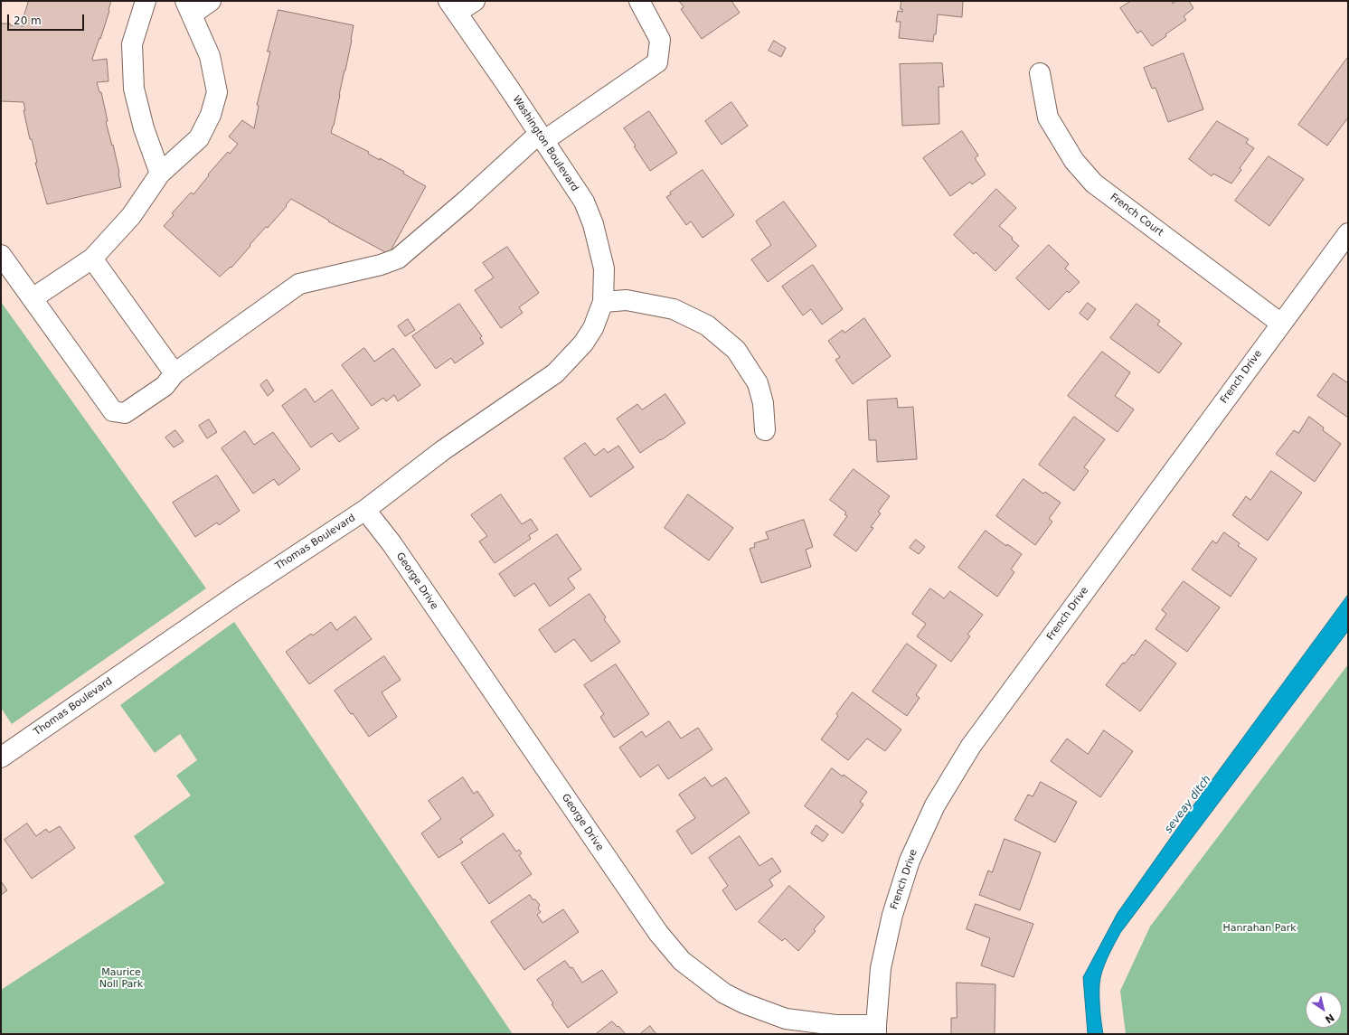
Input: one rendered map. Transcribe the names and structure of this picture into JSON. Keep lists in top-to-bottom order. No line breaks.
{"streets":{"street":["Washington Boulevard","French Court","French Drive","Thomas Boulevard","George Drive"]},"crossings":[["Washington Boulevard","Thomas Boulevard"],["French Court","French Drive"],["French Drive","George Drive"],["Thomas Boulevard","George Drive"]],"water":["seveay ditch"],"parks":["Hanrahan Park","Maurice Noll Park"],"scale_bar":"20 m","north":"bottom right"}
